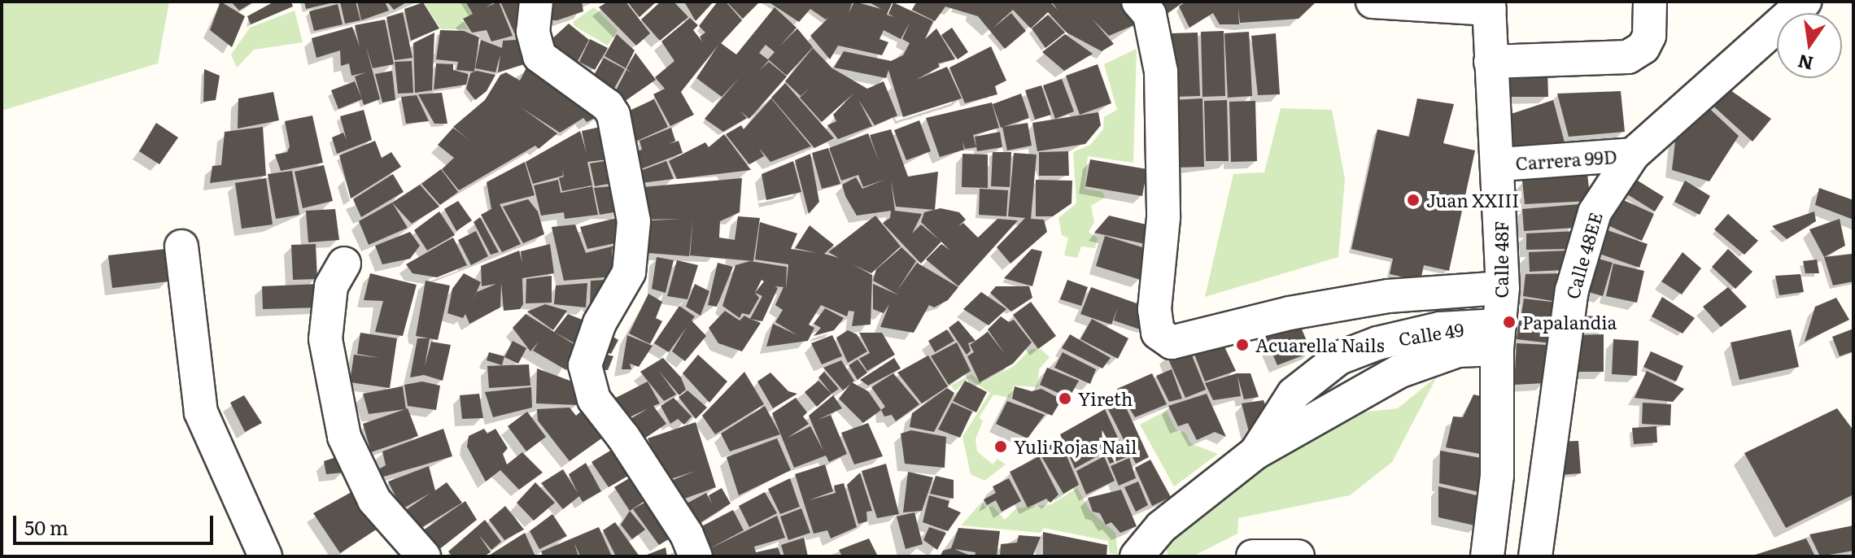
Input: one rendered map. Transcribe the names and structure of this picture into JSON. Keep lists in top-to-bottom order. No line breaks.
{"streets":{"street":["Carrera 99D","Calle 48EE","Calle 48F","Calle 49"]},"crossings":[["Carrera 99D","Calle 48EE"],["Carrera 99D","Calle 48F"],["Calle 48F","Calle 49"]],"places":["Juan XXIII","Papalandia","Acuarella Nails","Yireth","Yuli Rojas Nail"],"scale_bar":"50 m","north":"bottom"}
